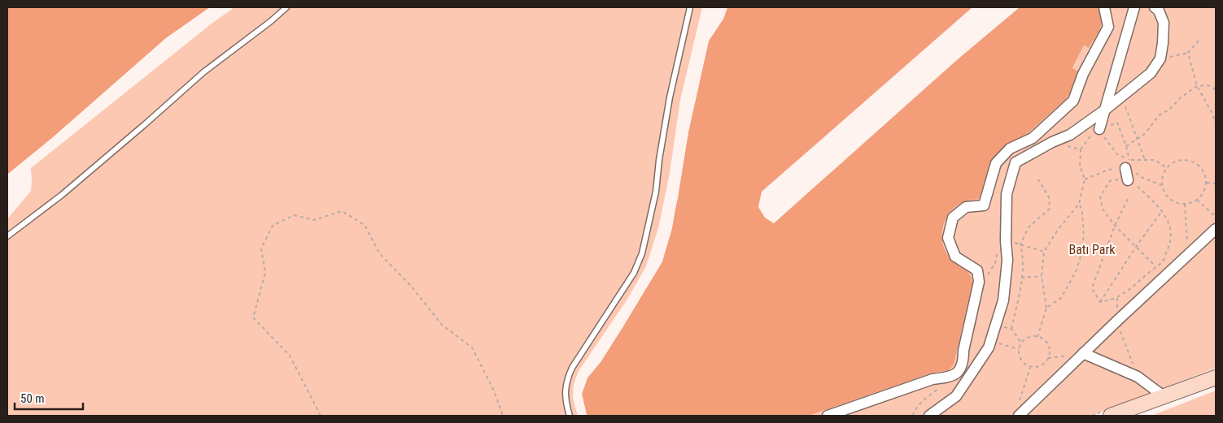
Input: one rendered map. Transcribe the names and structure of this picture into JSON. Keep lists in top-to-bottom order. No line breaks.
{"parks":["Batı Park"],"scale_bar":"50 m"}
